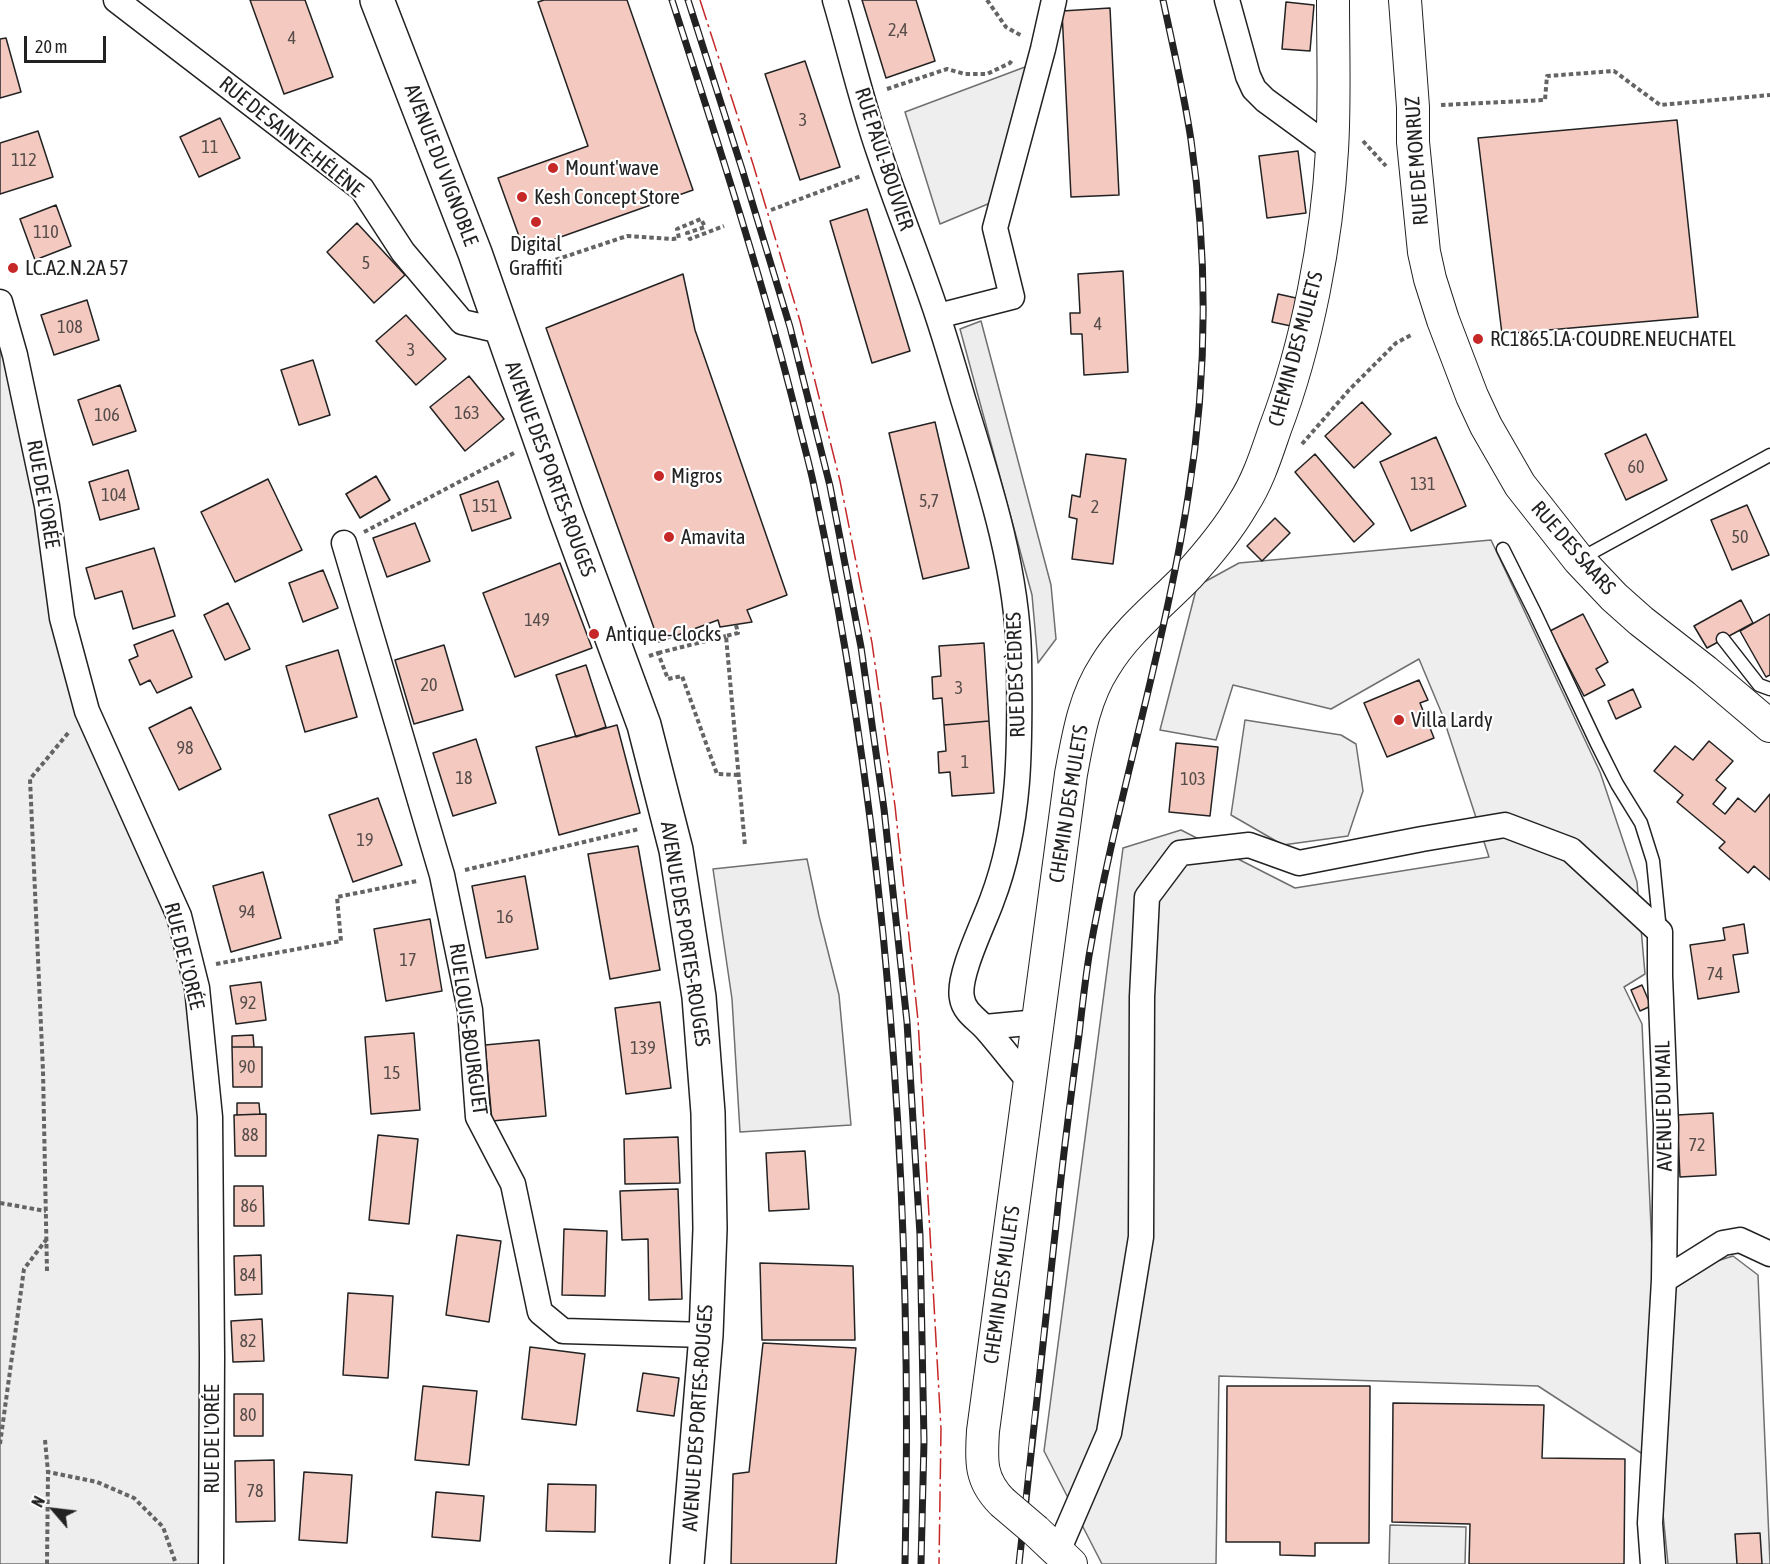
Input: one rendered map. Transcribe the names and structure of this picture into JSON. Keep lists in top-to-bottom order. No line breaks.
{"streets":{"main road":["AVENUE DU VIGNOBLE","AVENUE DES PORTES-ROUGES"],"street":["RUE DE SAINTE-HÉLÈNE","RUE PAUL-BOUVIER","RUE DE MONRUZ","CHEMIN DES MULETS","RUE DE L'ORÉE","RUE DES SAARS","RUE DES CÈDRES","RUE LOUIS-BOURGUET","AVENUE DU MAIL"]},"crossings":[["RUE DE SAINTE-HÉLÈNE","AVENUE DU VIGNOBLE"],["RUE DE SAINTE-HÉLÈNE","AVENUE DES PORTES-ROUGES"],["RUE PAUL-BOUVIER","RUE DES CÈDRES"],["RUE DE MONRUZ","RUE DES SAARS"],["AVENUE DU VIGNOBLE","AVENUE DES PORTES-ROUGES"],["CHEMIN DES MULETS","RUE DES CÈDRES"],["AVENUE DES PORTES-ROUGES","RUE LOUIS-BOURGUET"]],"places":["Mount'wave","Kesh Concept Store","Digital Graffiti","LC.A2.N.2A 57","RC1865.LA·COUDRE.NEUCHATEL","Migros","Amavita","Antique-Clocks","Villa Lardy"],"house_numbers":["2,4","4","3","11","112","110","5","4","108","3","163","106","60","131","104","5,7","151","2","50","149","20","3","98","1","18","103","19","94","16","17","74","92","139","90","15","88","72","86","84","82","80","78"],"scale_bar":"20 m","north":"top left"}
